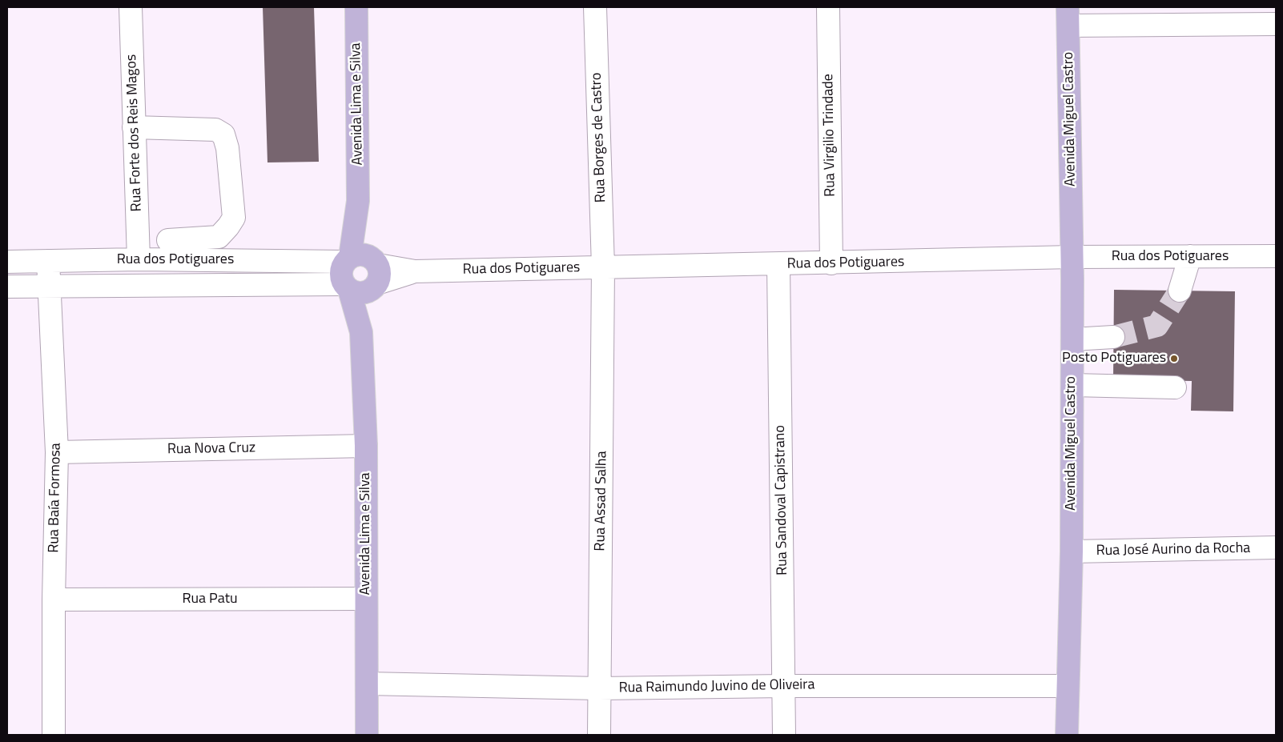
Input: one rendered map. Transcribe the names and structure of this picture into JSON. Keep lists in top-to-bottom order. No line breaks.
{"streets":{"main road":["Avenida Lima e Silva","Avenida Miguel Castro"],"street":["Rua Forte dos Reis Magos","Rua Virgilio Trindade","Rua Borges de Castro","Rua dos Potiguares","Rua Nova Cruz","Rua Baía Formosa","Rua Sandoval Capistrano","Rua Assad Salha","Rua José Aurino da Rocha","Rua Patu","Rua Raimundo Juvino de Oliveira"]},"crossings":[["Avenida Lima e Silva","Rua dos Potiguares"],["Avenida Lima e Silva","Rua Nova Cruz"],["Avenida Lima e Silva","Rua Patu"],["Avenida Lima e Silva","Rua Raimundo Juvino de Oliveira"],["Avenida Miguel Castro","Rua dos Potiguares"],["Avenida Miguel Castro","Rua José Aurino da Rocha"],["Avenida Miguel Castro","Rua Raimundo Juvino de Oliveira"],["Rua Forte dos Reis Magos","Rua dos Potiguares"],["Rua Virgilio Trindade","Rua dos Potiguares"],["Rua Borges de Castro","Rua dos Potiguares"],["Rua Borges de Castro","Rua Assad Salha"],["Rua dos Potiguares","Rua Baía Formosa"],["Rua dos Potiguares","Rua Sandoval Capistrano"],["Rua dos Potiguares","Rua Assad Salha"],["Rua Nova Cruz","Rua Baía Formosa"],["Rua Baía Formosa","Rua Patu"],["Rua Sandoval Capistrano","Rua Raimundo Juvino de Oliveira"],["Rua Assad Salha","Rua Raimundo Juvino de Oliveira"]],"places":["Posto Potiguares"]}
